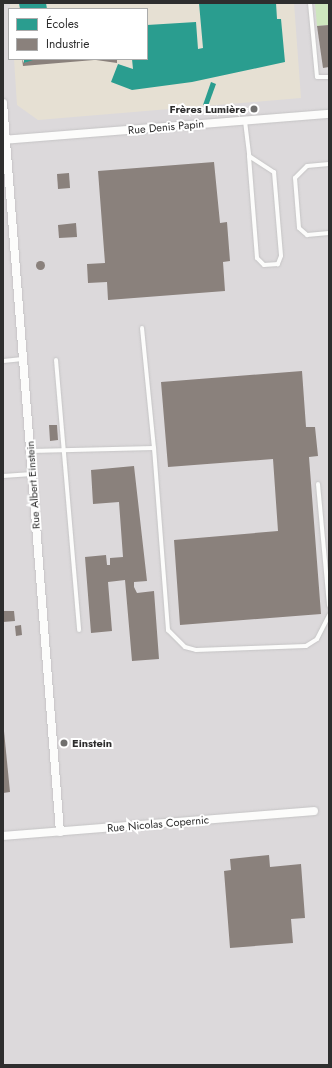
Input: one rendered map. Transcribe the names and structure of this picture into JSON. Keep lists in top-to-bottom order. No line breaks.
{"streets":{"street":["Rue Denis Papin","Rue Albert Einstein","Rue Nicolas Copernic"]},"crossings":[["Rue Denis Papin","Rue Albert Einstein"],["Rue Albert Einstein","Rue Nicolas Copernic"]],"places":["Frères Lumière","Einstein"],"legend":["Écoles","Industrie"]}
